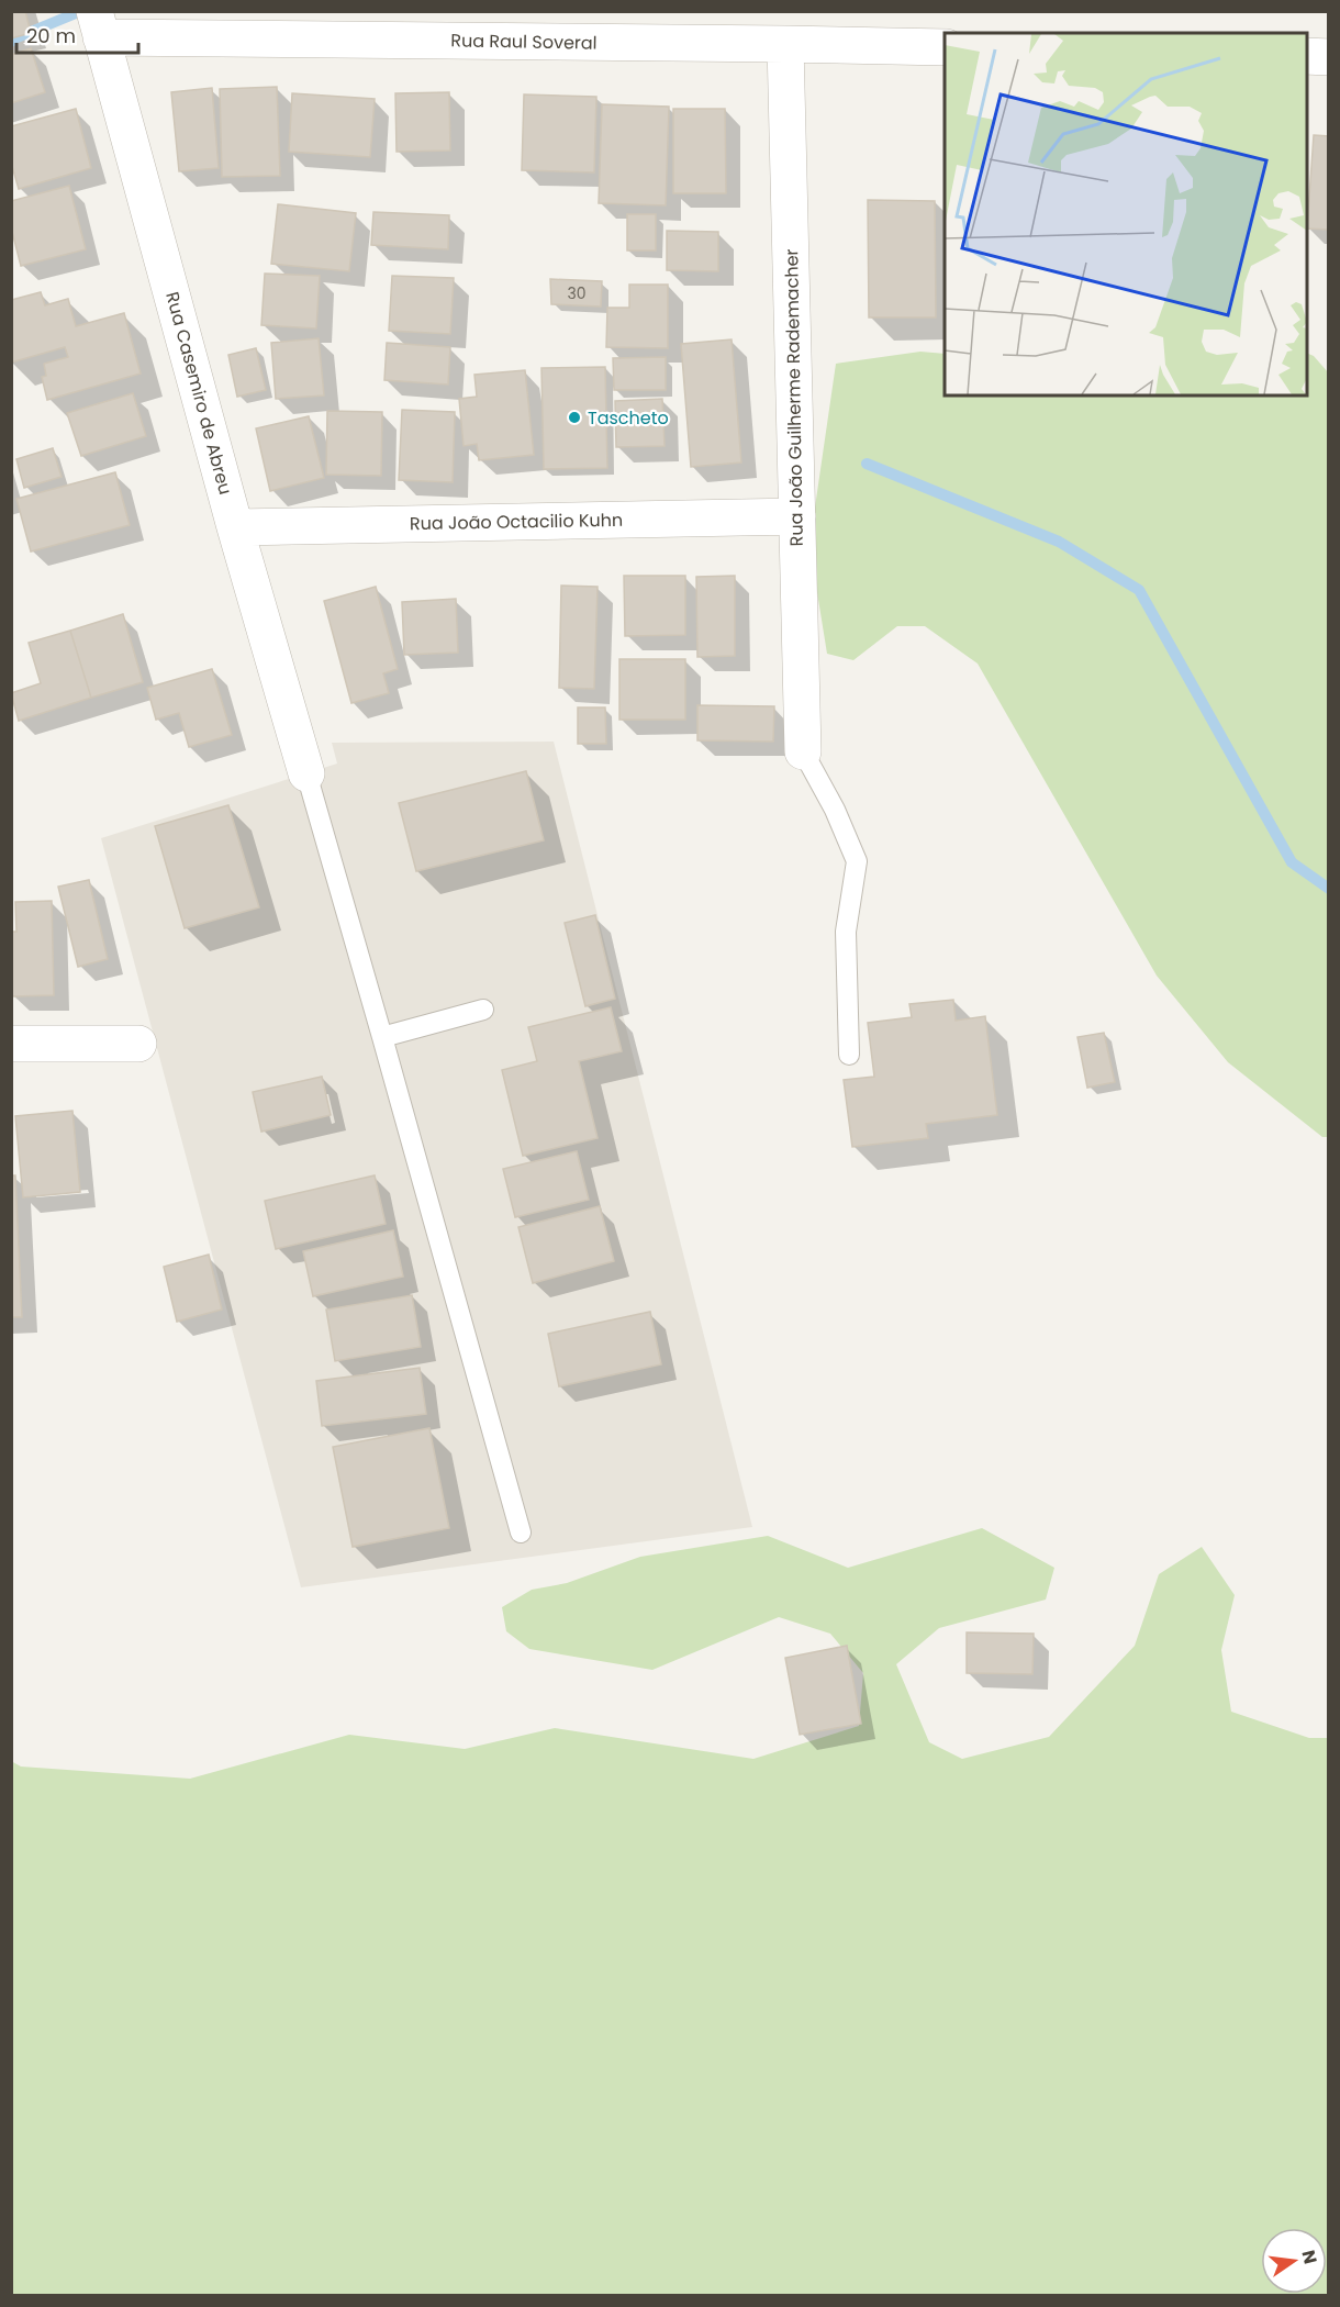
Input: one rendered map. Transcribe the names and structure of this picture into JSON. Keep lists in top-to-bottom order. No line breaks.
{"streets":{"street":["Rua Raul Soveral","Rua Casemiro de Abreu","Rua João Guilherme Rademacher","Rua João Octacilio Kuhn"]},"crossings":[["Rua Raul Soveral","Rua Casemiro de Abreu"],["Rua Raul Soveral","Rua João Guilherme Rademacher"],["Rua Casemiro de Abreu","Rua João Octacilio Kuhn"],["Rua João Guilherme Rademacher","Rua João Octacilio Kuhn"]],"places":["Tascheto"],"house_numbers":["30"],"scale_bar":"20 m","north":"right"}
